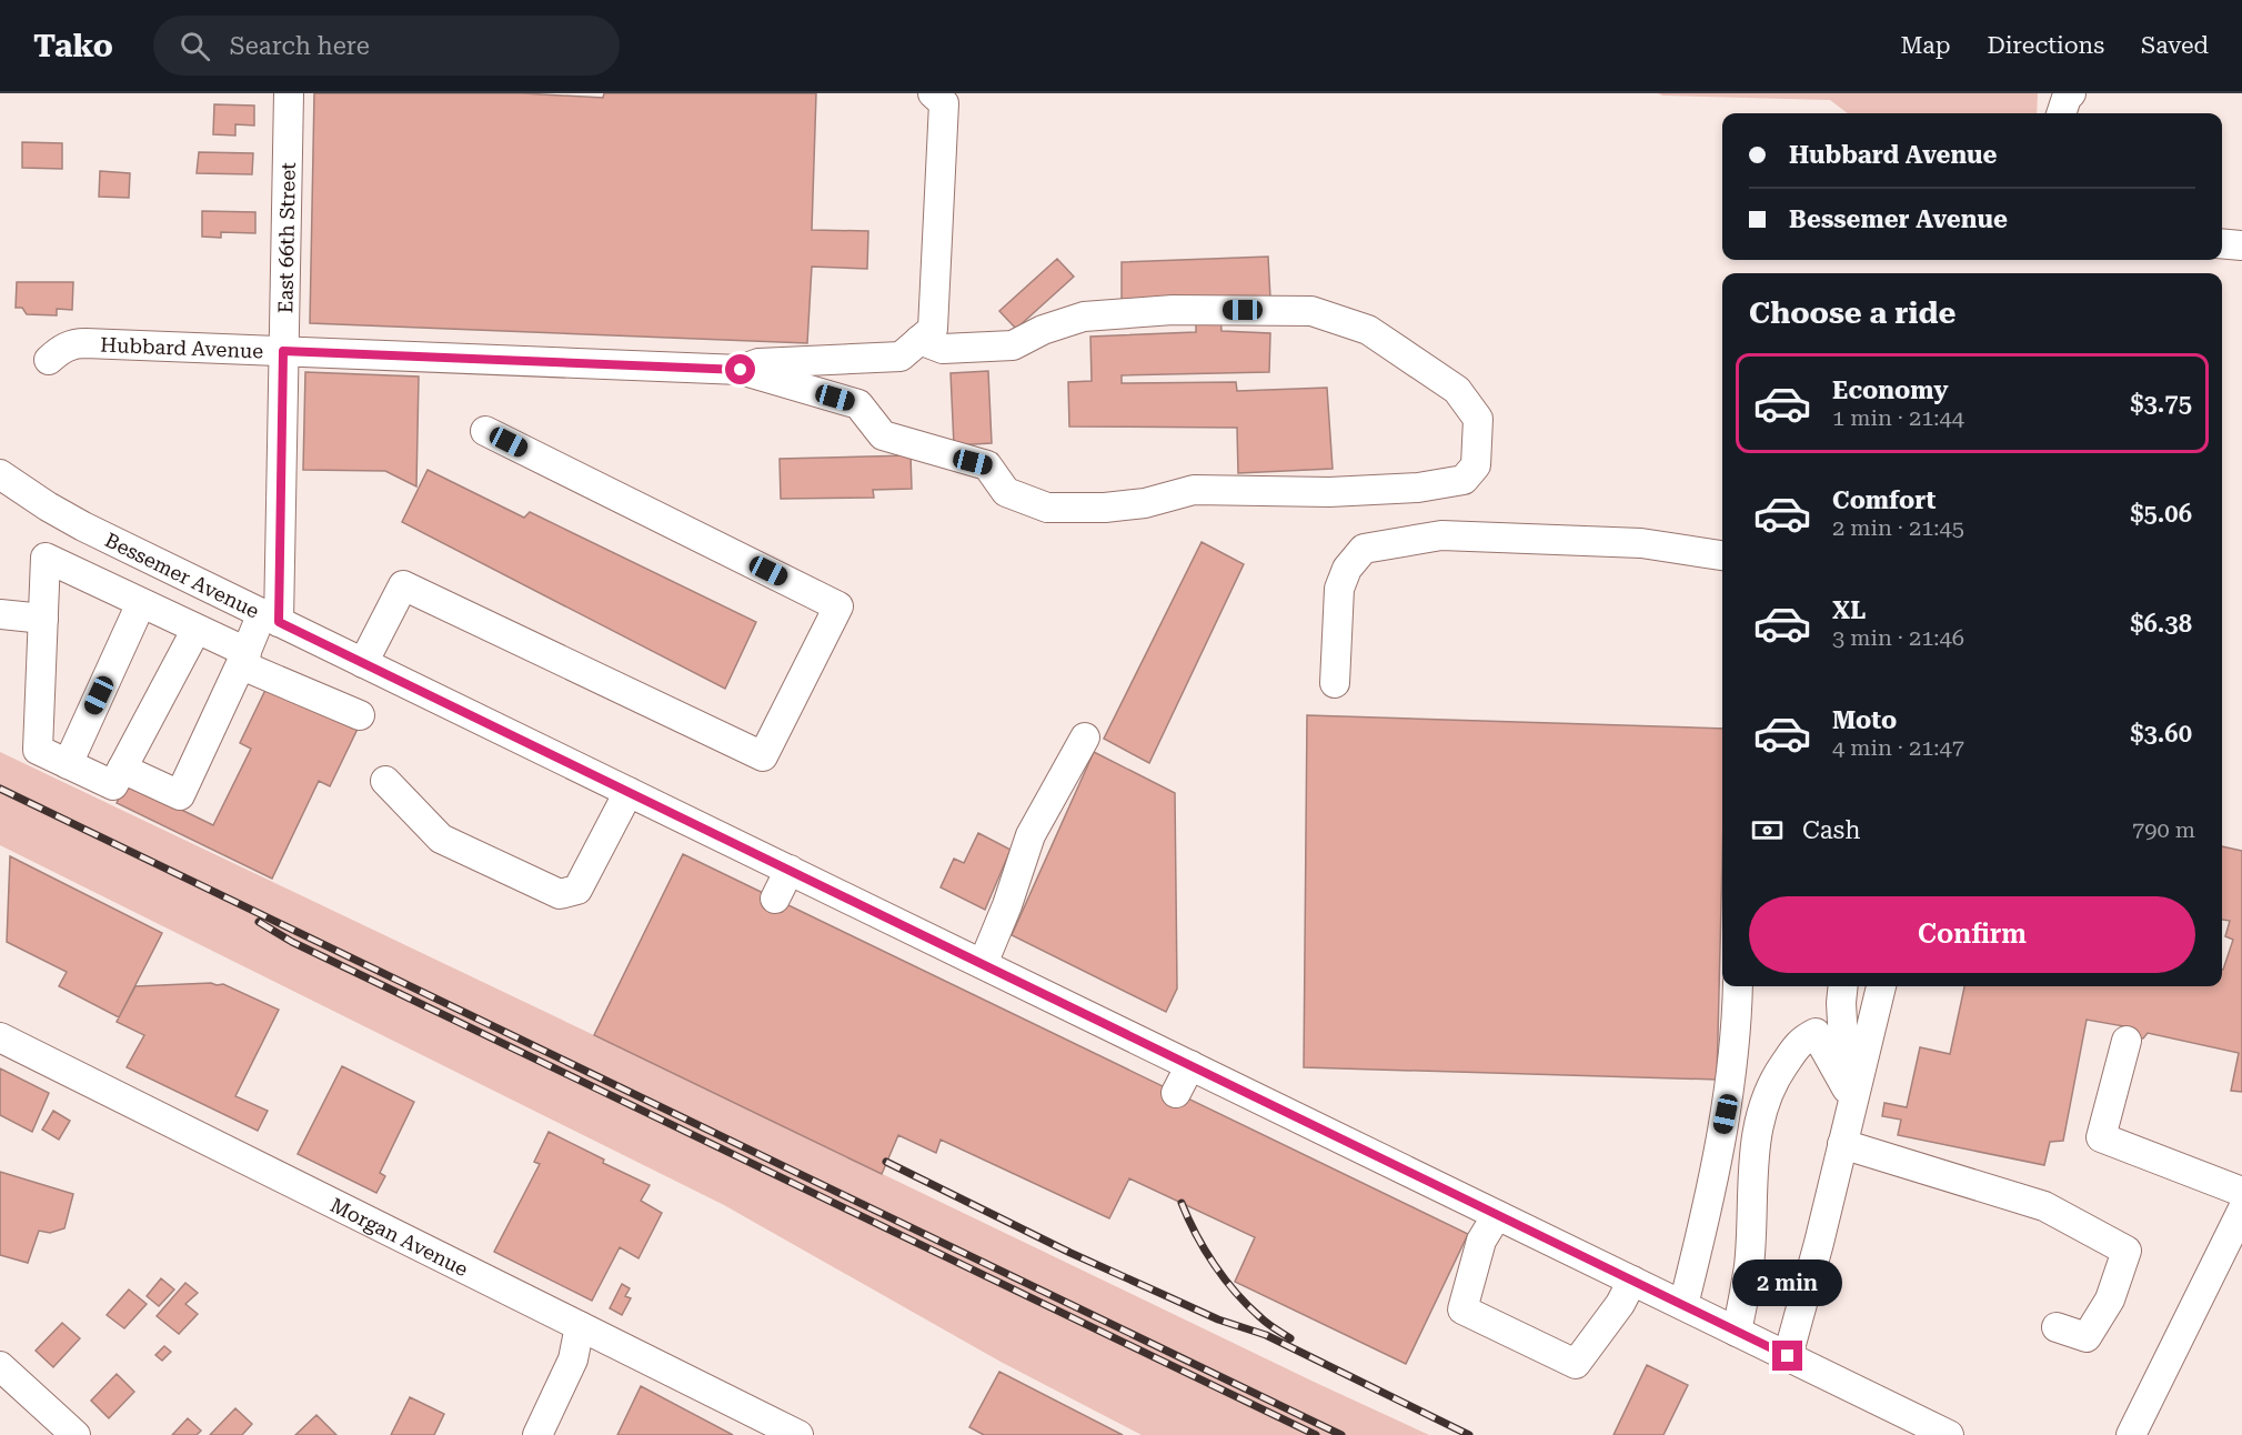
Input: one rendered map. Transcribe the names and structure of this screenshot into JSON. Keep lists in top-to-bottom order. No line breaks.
{"streets":{"street":["East 66th Street","Hubbard Avenue","Bessemer Avenue","Morgan Avenue"]},"crossings":[["East 66th Street","Hubbard Avenue"],["East 66th Street","Bessemer Avenue"]],"page":{"header":"Tako","search":"Search here","nav":["Map","Directions","Saved"],"banner":["Hubbard Avenue","Bessemer Avenue"],"heading":"Choose a ride","list":[{"name":"Economy","note":"1 min · 21:44","value":"$3.75"},{"name":"Comfort","note":"2 min · 21:45","value":"$5.06"},{"name":"XL","note":"3 min · 21:46","value":"$6.38"},{"name":"Moto","note":"4 min · 21:47","value":"$3.60"}],"pay":["Cash","790 m"],"buttons":"Confirm","bubble":"2 min"}}
